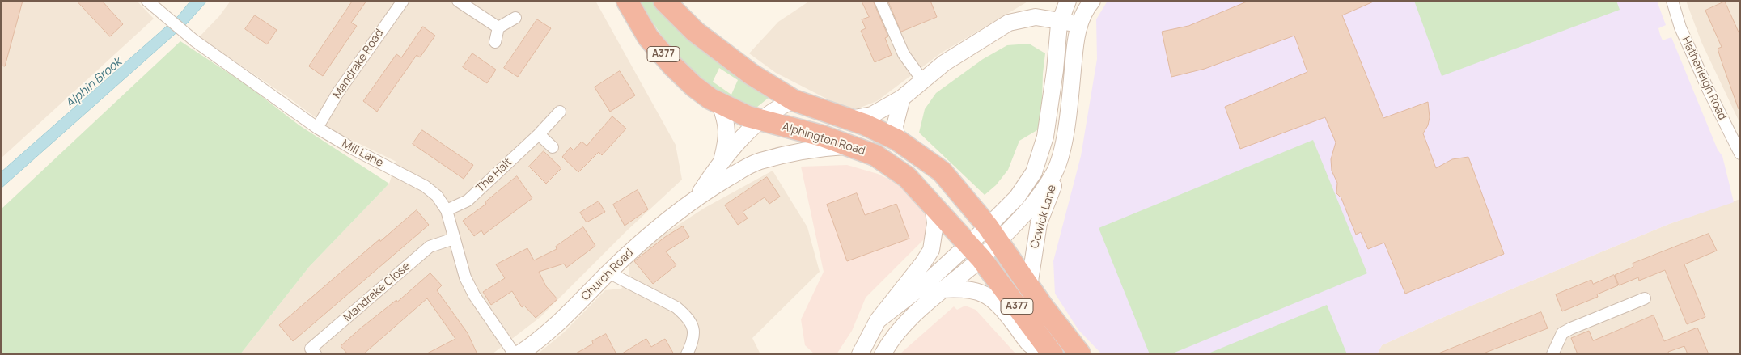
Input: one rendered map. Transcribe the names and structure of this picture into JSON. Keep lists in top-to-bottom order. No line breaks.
{"streets":{"highway":["A377","Alphington Road"],"street":["Mandrake Road","Hatherleigh Road","Mill Lane","The Halt","Cowick Lane","Church Road","Mandrake Close"]},"crossings":[["A377","Cowick Lane"],["A377","Church Road"],["Mandrake Road","Mill Lane"],["Alphington Road","Church Road"],["Mill Lane","The Halt"],["Mill Lane","Mandrake Close"]],"water":["Alphin Brook"]}
